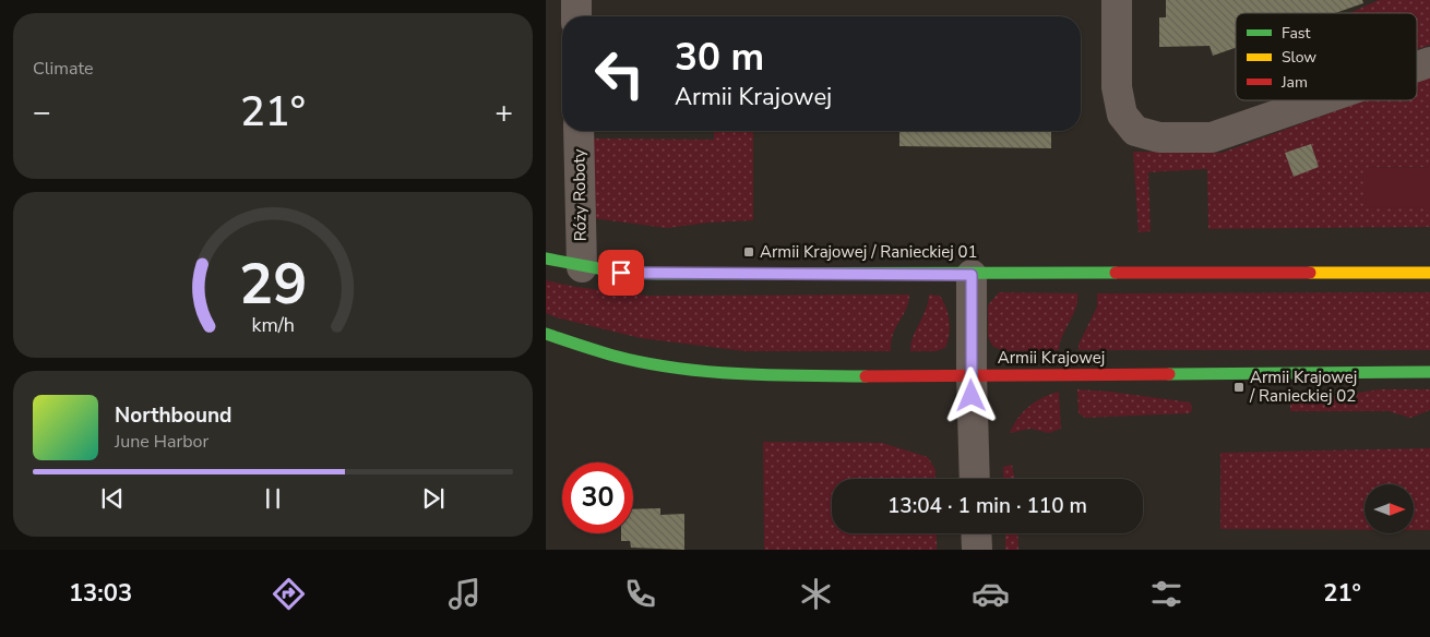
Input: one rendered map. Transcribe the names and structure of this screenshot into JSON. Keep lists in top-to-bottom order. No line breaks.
{"streets":{"main road":["Armii Krajowej"],"street":["Róży Roboty"]},"places":{"transit":["Armii Krajowej / Ranieckiej 01","Armii Krajowej / Ranieckiej 02"]},"legend":["Fast","Slow","Jam"],"north":"right","page":{"tile":"Climate","turn":["30 m","Armii Krajowej"],"heat":["−","21°","+"],"song":["Northbound","June Harbor"],"limit":"30","trip":"13:04 · 1 min · 110 m","tabs":["13:03","21°"],"gauge":["29","km/h"]}}
